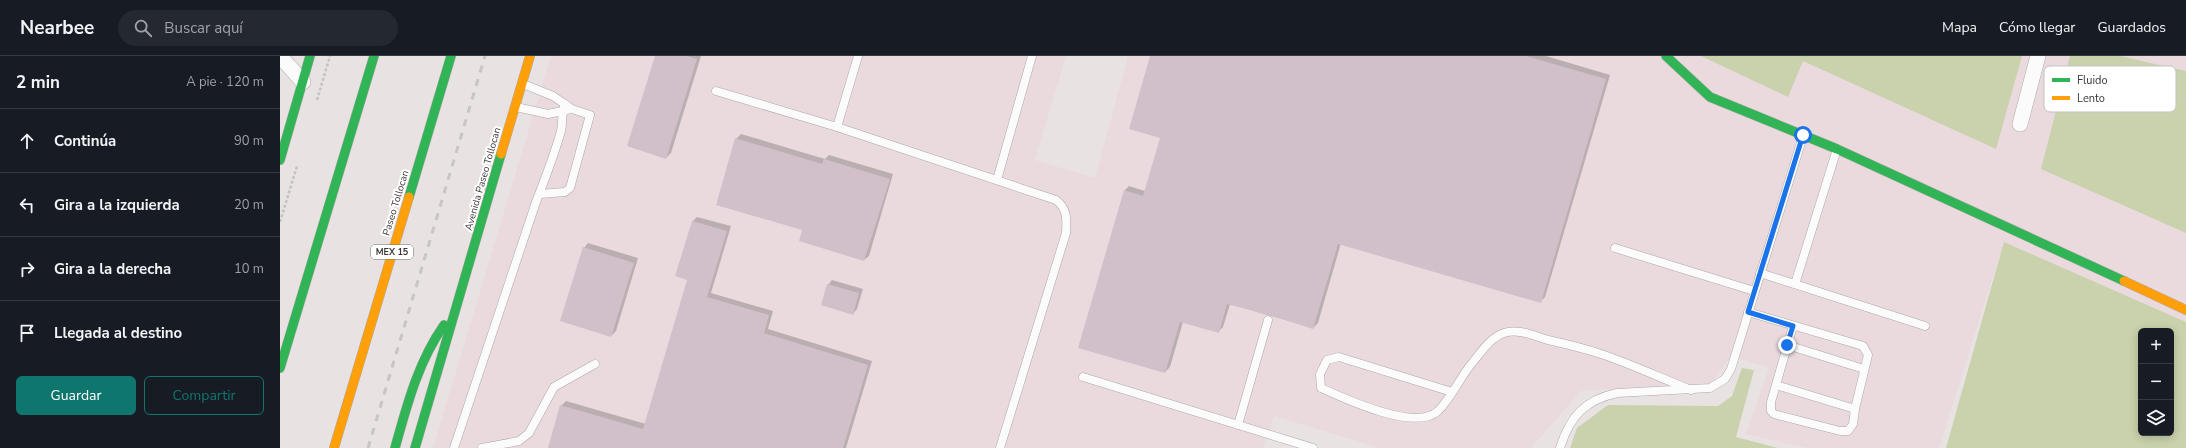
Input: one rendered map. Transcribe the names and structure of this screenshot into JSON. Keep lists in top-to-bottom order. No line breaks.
{"streets":{"main road":["Avenida Paseo Tollocan","Paseo Tollocan","MEX 15"]},"legend":["Fluido","Lento"],"page":{"header":"Nearbee","search":"Buscar aquí","nav":["Mapa","Cómo llegar","Guardados"],"heading":["2 min","A pie · 120 m"],"list":[["Continúa","90 m"],["Gira a la izquierda","20 m"],["Gira a la derecha","10 m"],"Llegada al destino"],"map_buttons":["+","−"],"buttons":["Guardar","Compartir"]}}
